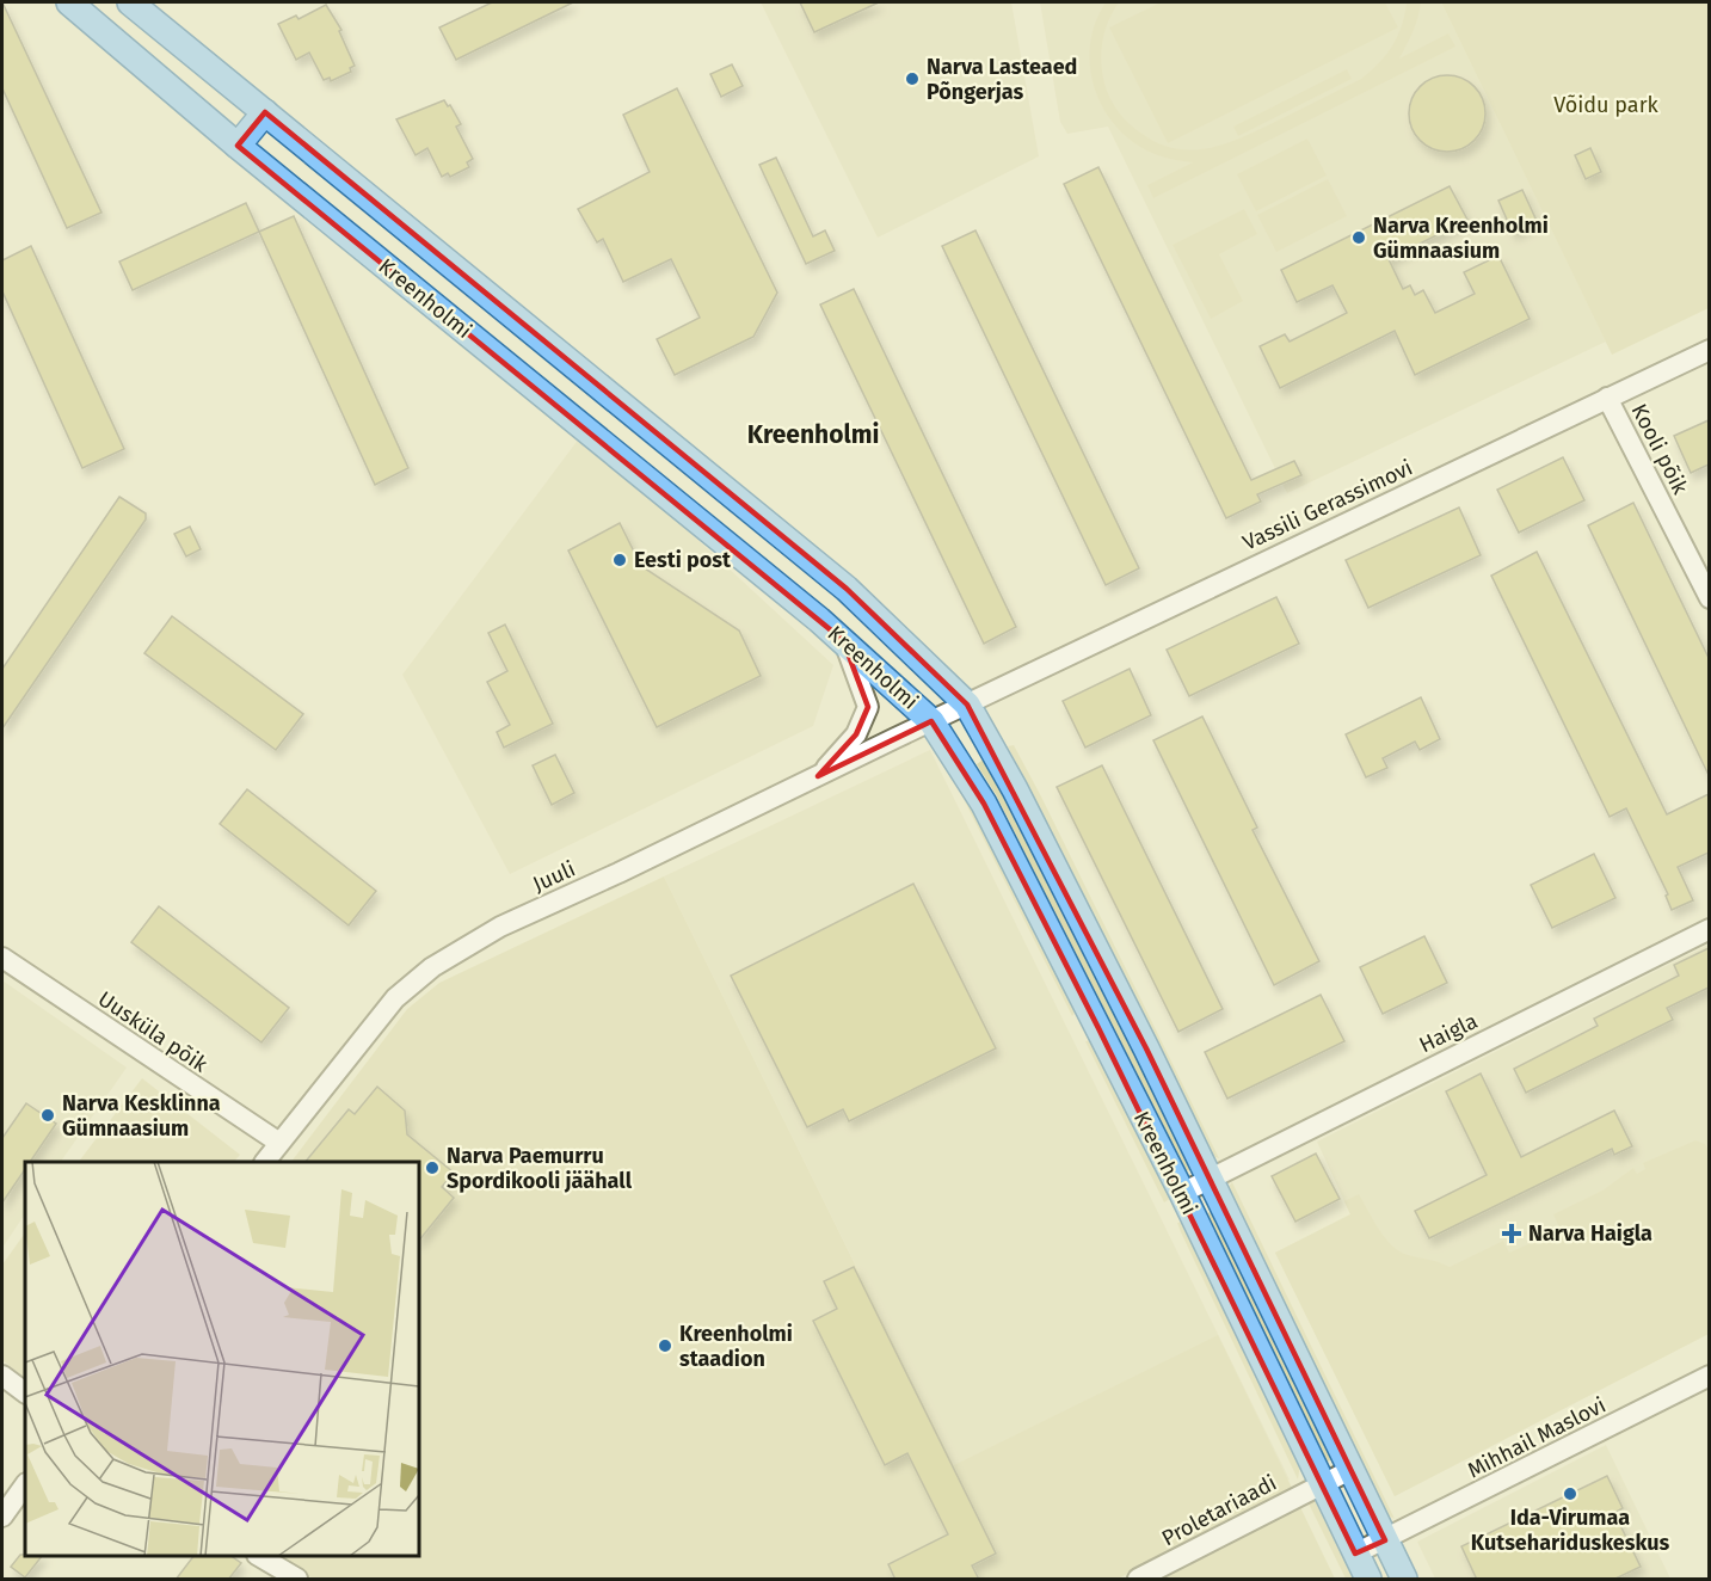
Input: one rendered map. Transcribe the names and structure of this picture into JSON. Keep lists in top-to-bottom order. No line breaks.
{"streets":{"main road":["Kreenholmi"],"street":["Kooli põik","Vassili Gerassimovi","Juuli","Uusküla põik","Haigla","Mihhail Maslovi","Proletariaadi"]},"crossings":[["Kreenholmi","Vassili Gerassimovi"],["Kreenholmi","Juuli"],["Kreenholmi","Haigla"],["Kreenholmi","Mihhail Maslovi"],["Kreenholmi","Proletariaadi"],["Kooli põik","Vassili Gerassimovi"],["Vassili Gerassimovi","Juuli"],["Juuli","Uusküla põik"]],"districts":["Kreenholmi"],"parks":["Võidu park"],"places":{"other":["Narva Lasteaed Põngerjas","Narva Kreenholmi Gümnaasium","Eesti post","Narva Kesklinna Gümnaasium","Narva Paemurru Spordikooli jäähall","Kreenholmi staadion","Ida-Virumaa Kutsehariduskeskus"],"health":["Narva Haigla"]}}
